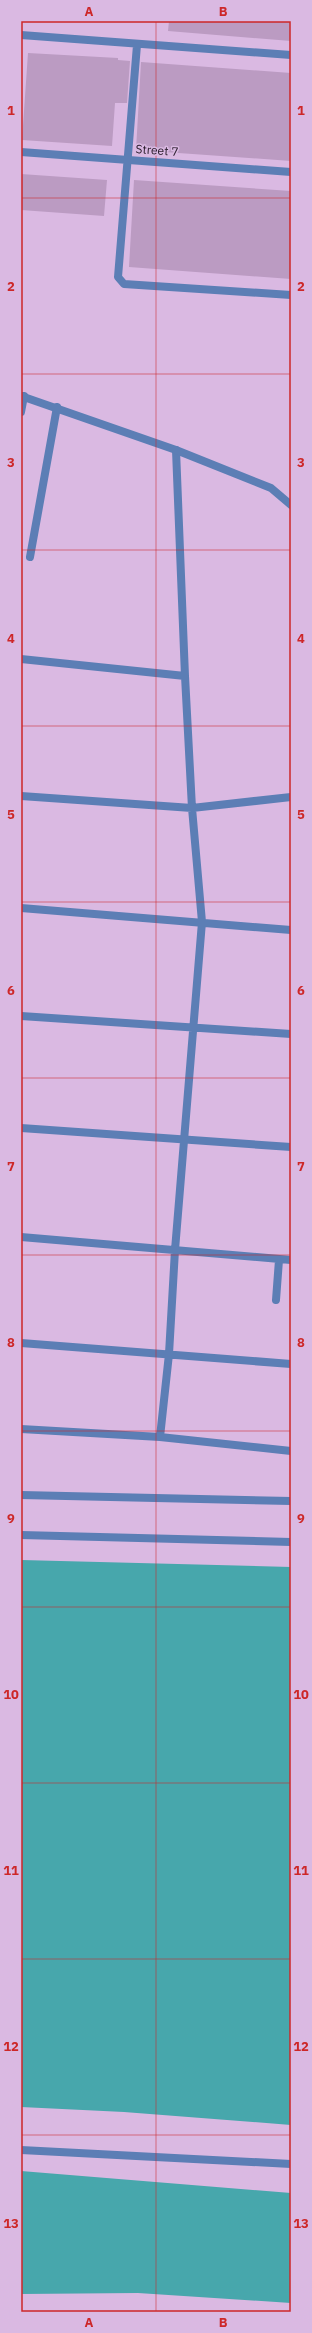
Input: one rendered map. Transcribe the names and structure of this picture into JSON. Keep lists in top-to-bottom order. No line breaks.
{"streets":{"street":["Street 7"]},"grid":{"columns":["A","B"],"rows":["1","2","3","4","5","6","7","8","9","10","11","12","13"]}}
